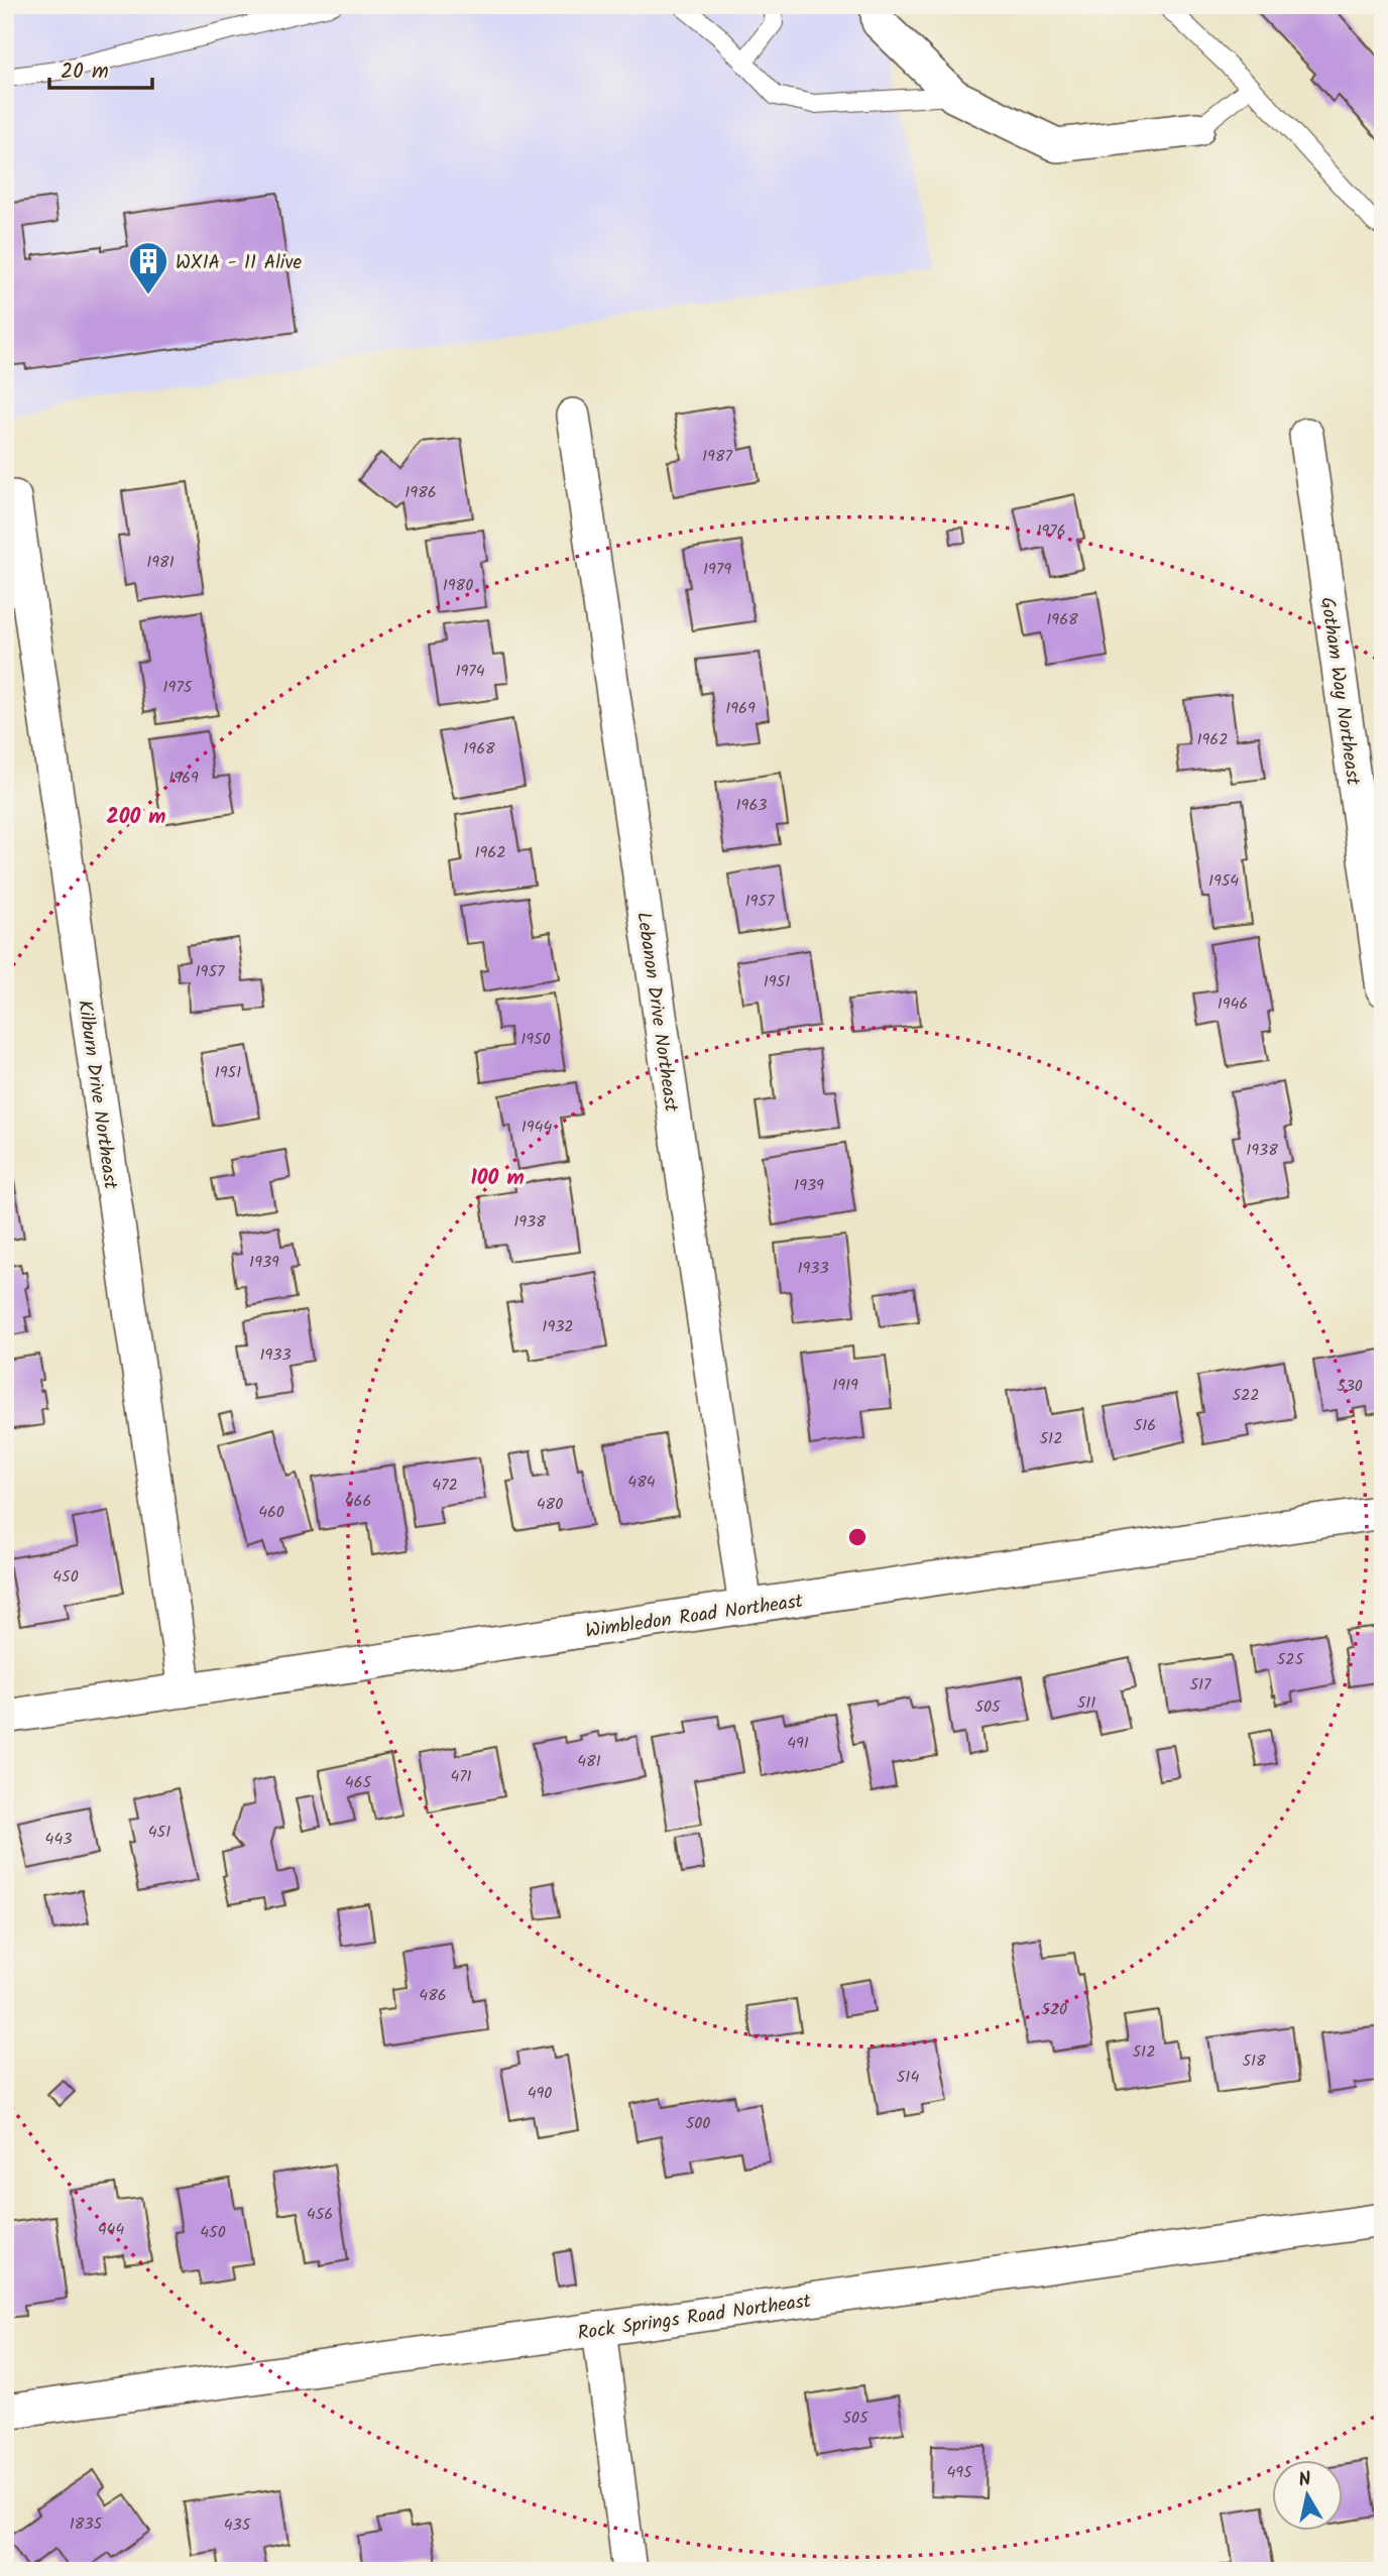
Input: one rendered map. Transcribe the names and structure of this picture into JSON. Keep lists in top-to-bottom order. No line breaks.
{"streets":{"street":["Gotham Way Northeast","Lebanon Drive Northeast","Kilburn Drive Northeast","Wimbledon Road Northeast","Rock Springs Road Northeast"]},"crossings":[["Lebanon Drive Northeast","Wimbledon Road Northeast"],["Kilburn Drive Northeast","Wimbledon Road Northeast"]],"places":{"building":["WXIA - 11 Alive"]},"house_numbers":["1987","1986","1976","1981","1979","1980","1968","1974","1975","1969","1962","1968","1969","1963","1962","1954","1957","1957","1951","1946","1950","1951","1944","1938","1939","1938","1939","1933","1932","1933","1919","530","522","516","512","484","472","466","480","460","450","525","517","511","505","491","481","471","465","451","443","486","520","512","518","514","490","500","456","444","450","505","495","1835","435"],"scale_bar":"20 m","north":"top","rings":["200 m","100 m"]}
